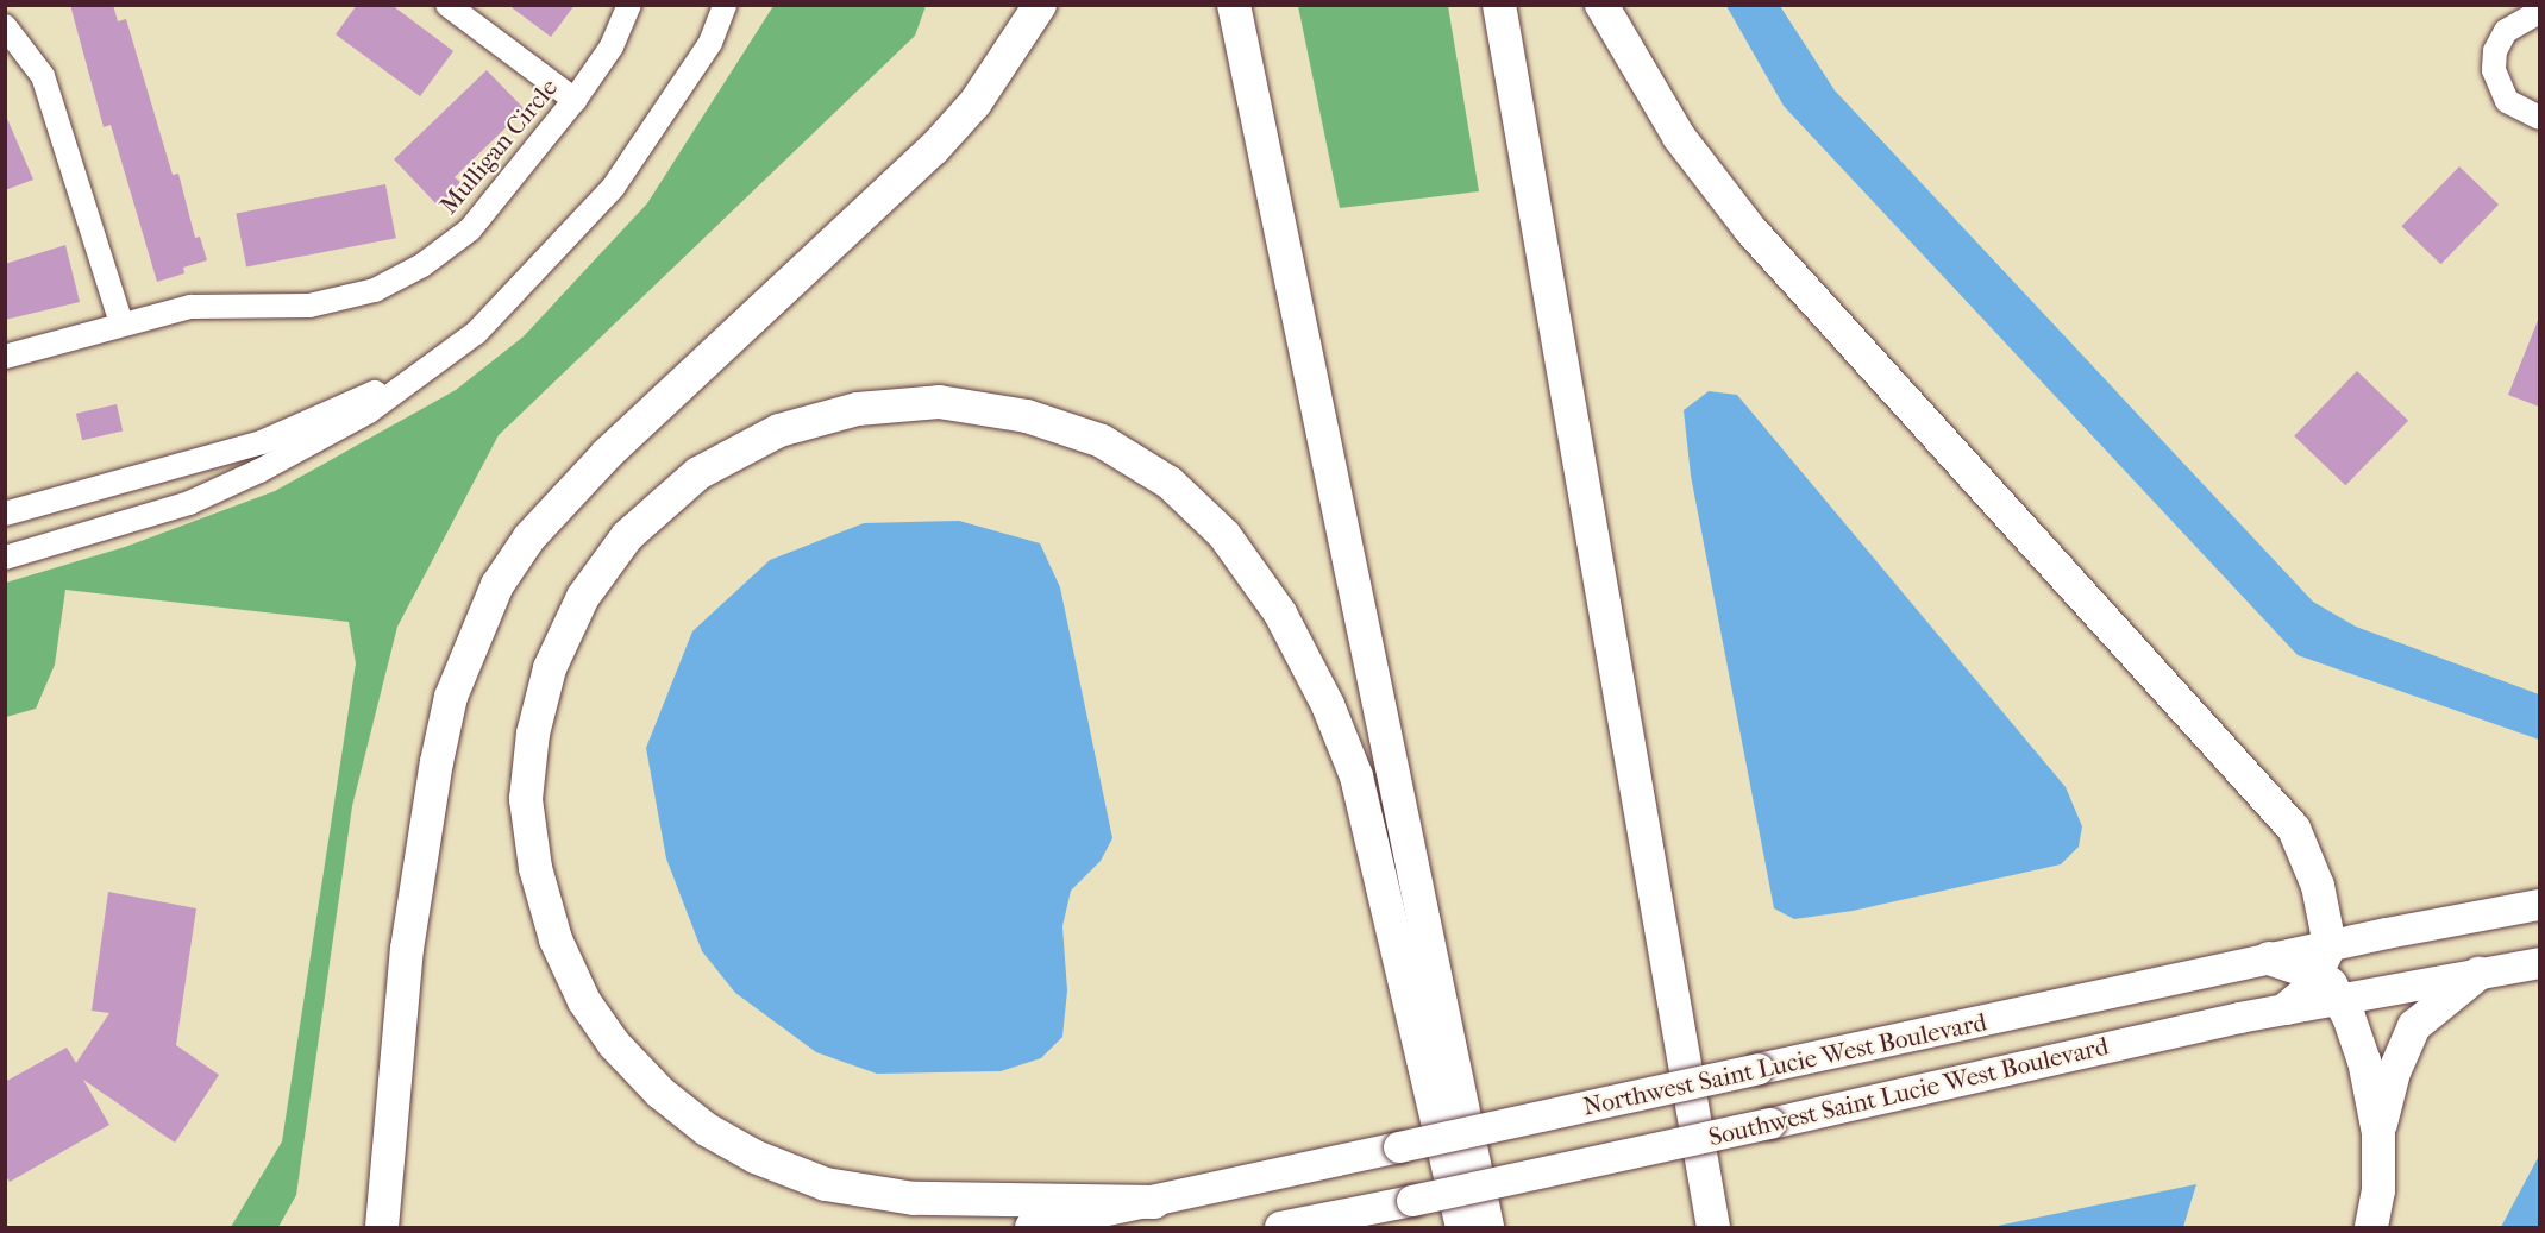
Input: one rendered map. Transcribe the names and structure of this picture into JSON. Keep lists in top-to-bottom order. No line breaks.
{"streets":{"main road":["Northwest Saint Lucie West Boulevard","Southwest Saint Lucie West Boulevard"],"street":["Mulligan Circle"]}}
